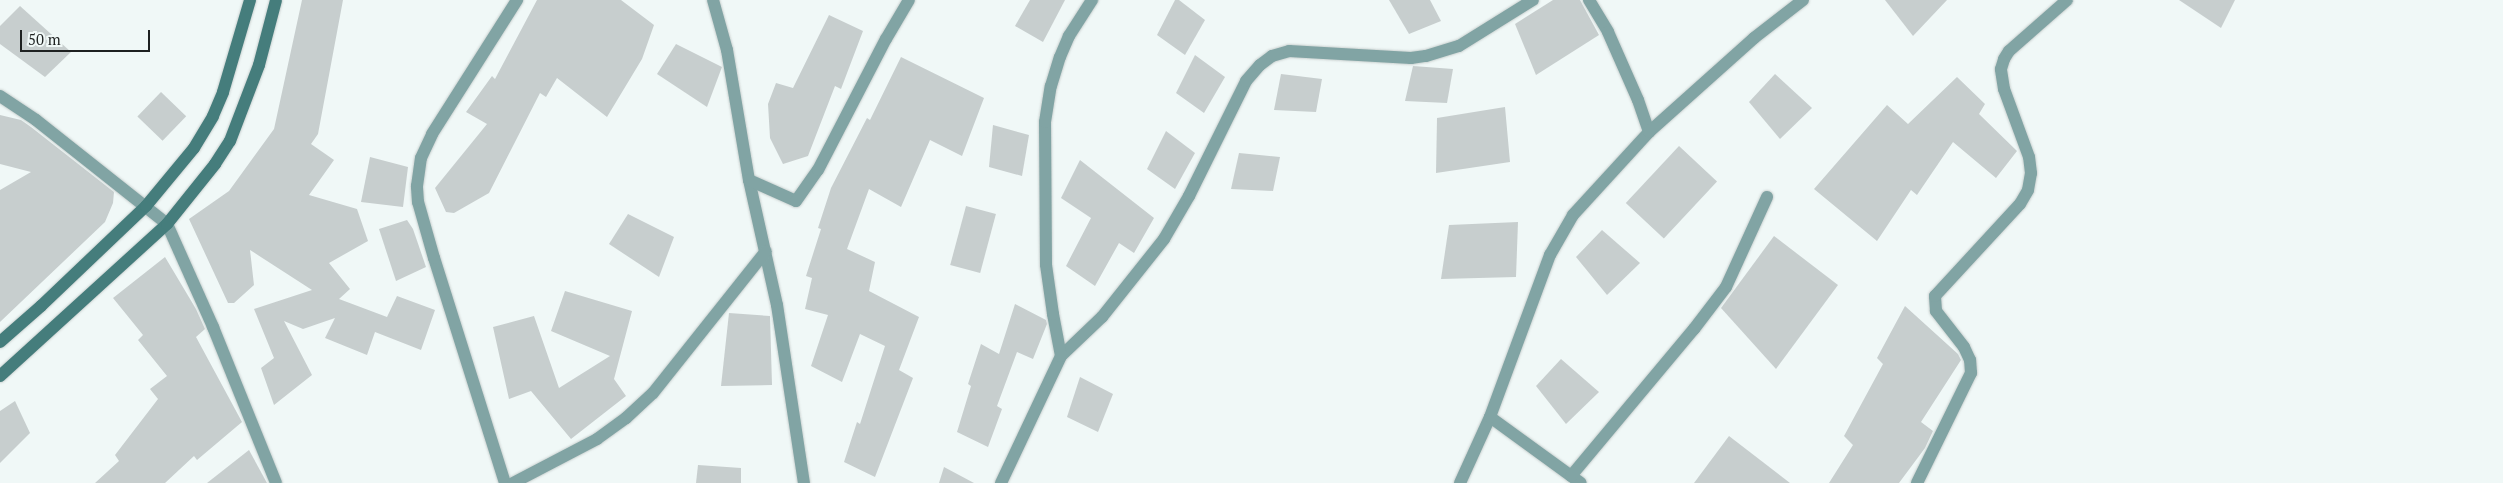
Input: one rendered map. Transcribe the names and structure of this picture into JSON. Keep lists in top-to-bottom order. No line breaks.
{"scale_bar":"50 m"}
